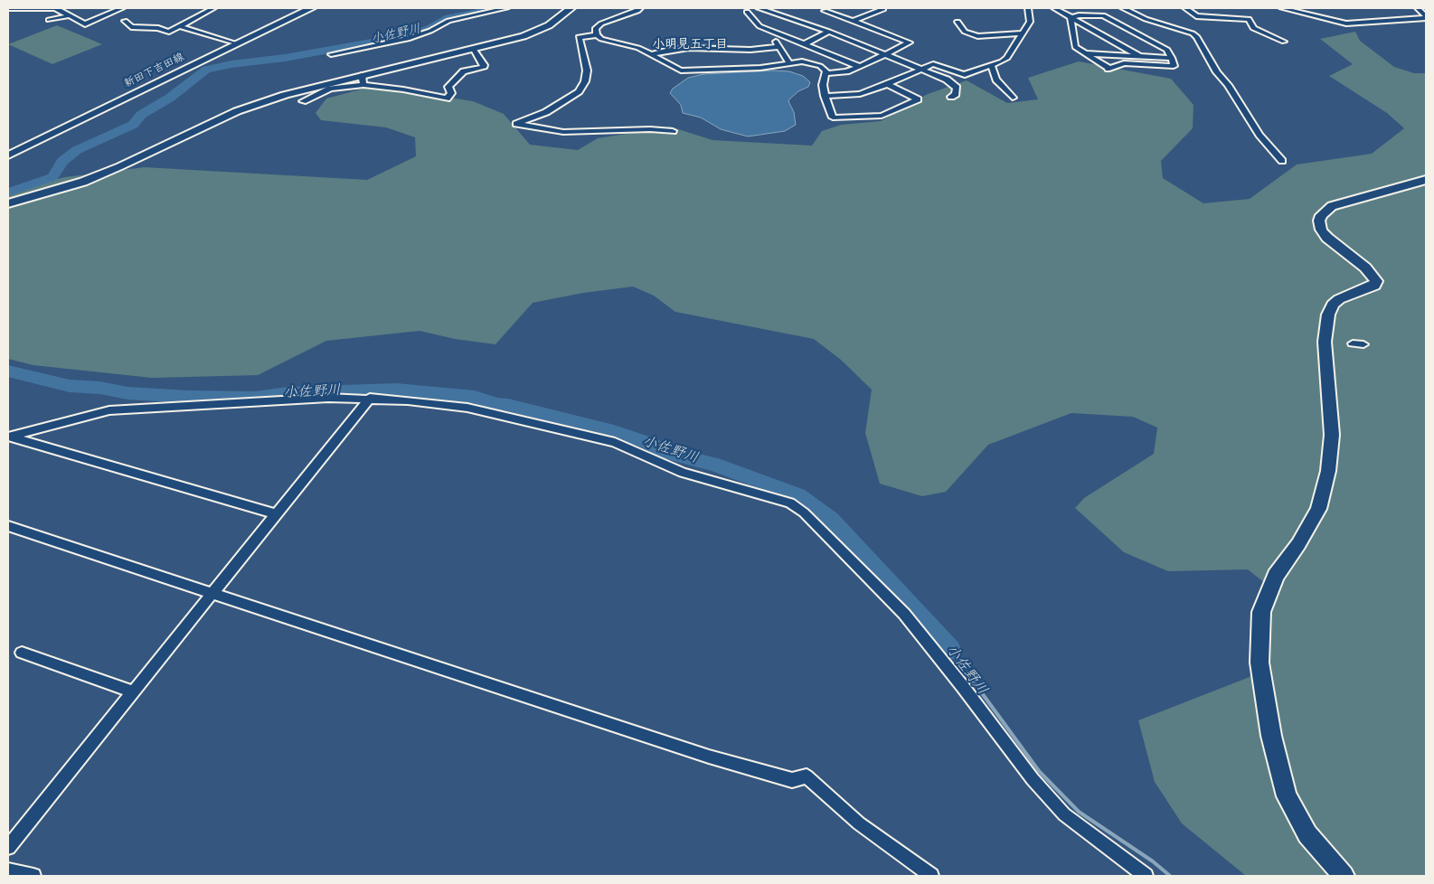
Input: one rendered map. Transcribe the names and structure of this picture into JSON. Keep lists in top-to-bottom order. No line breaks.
{"streets":{"street":["新田下吉田線"]},"districts":["小明見五丁目"],"water":["小佐野川"]}
